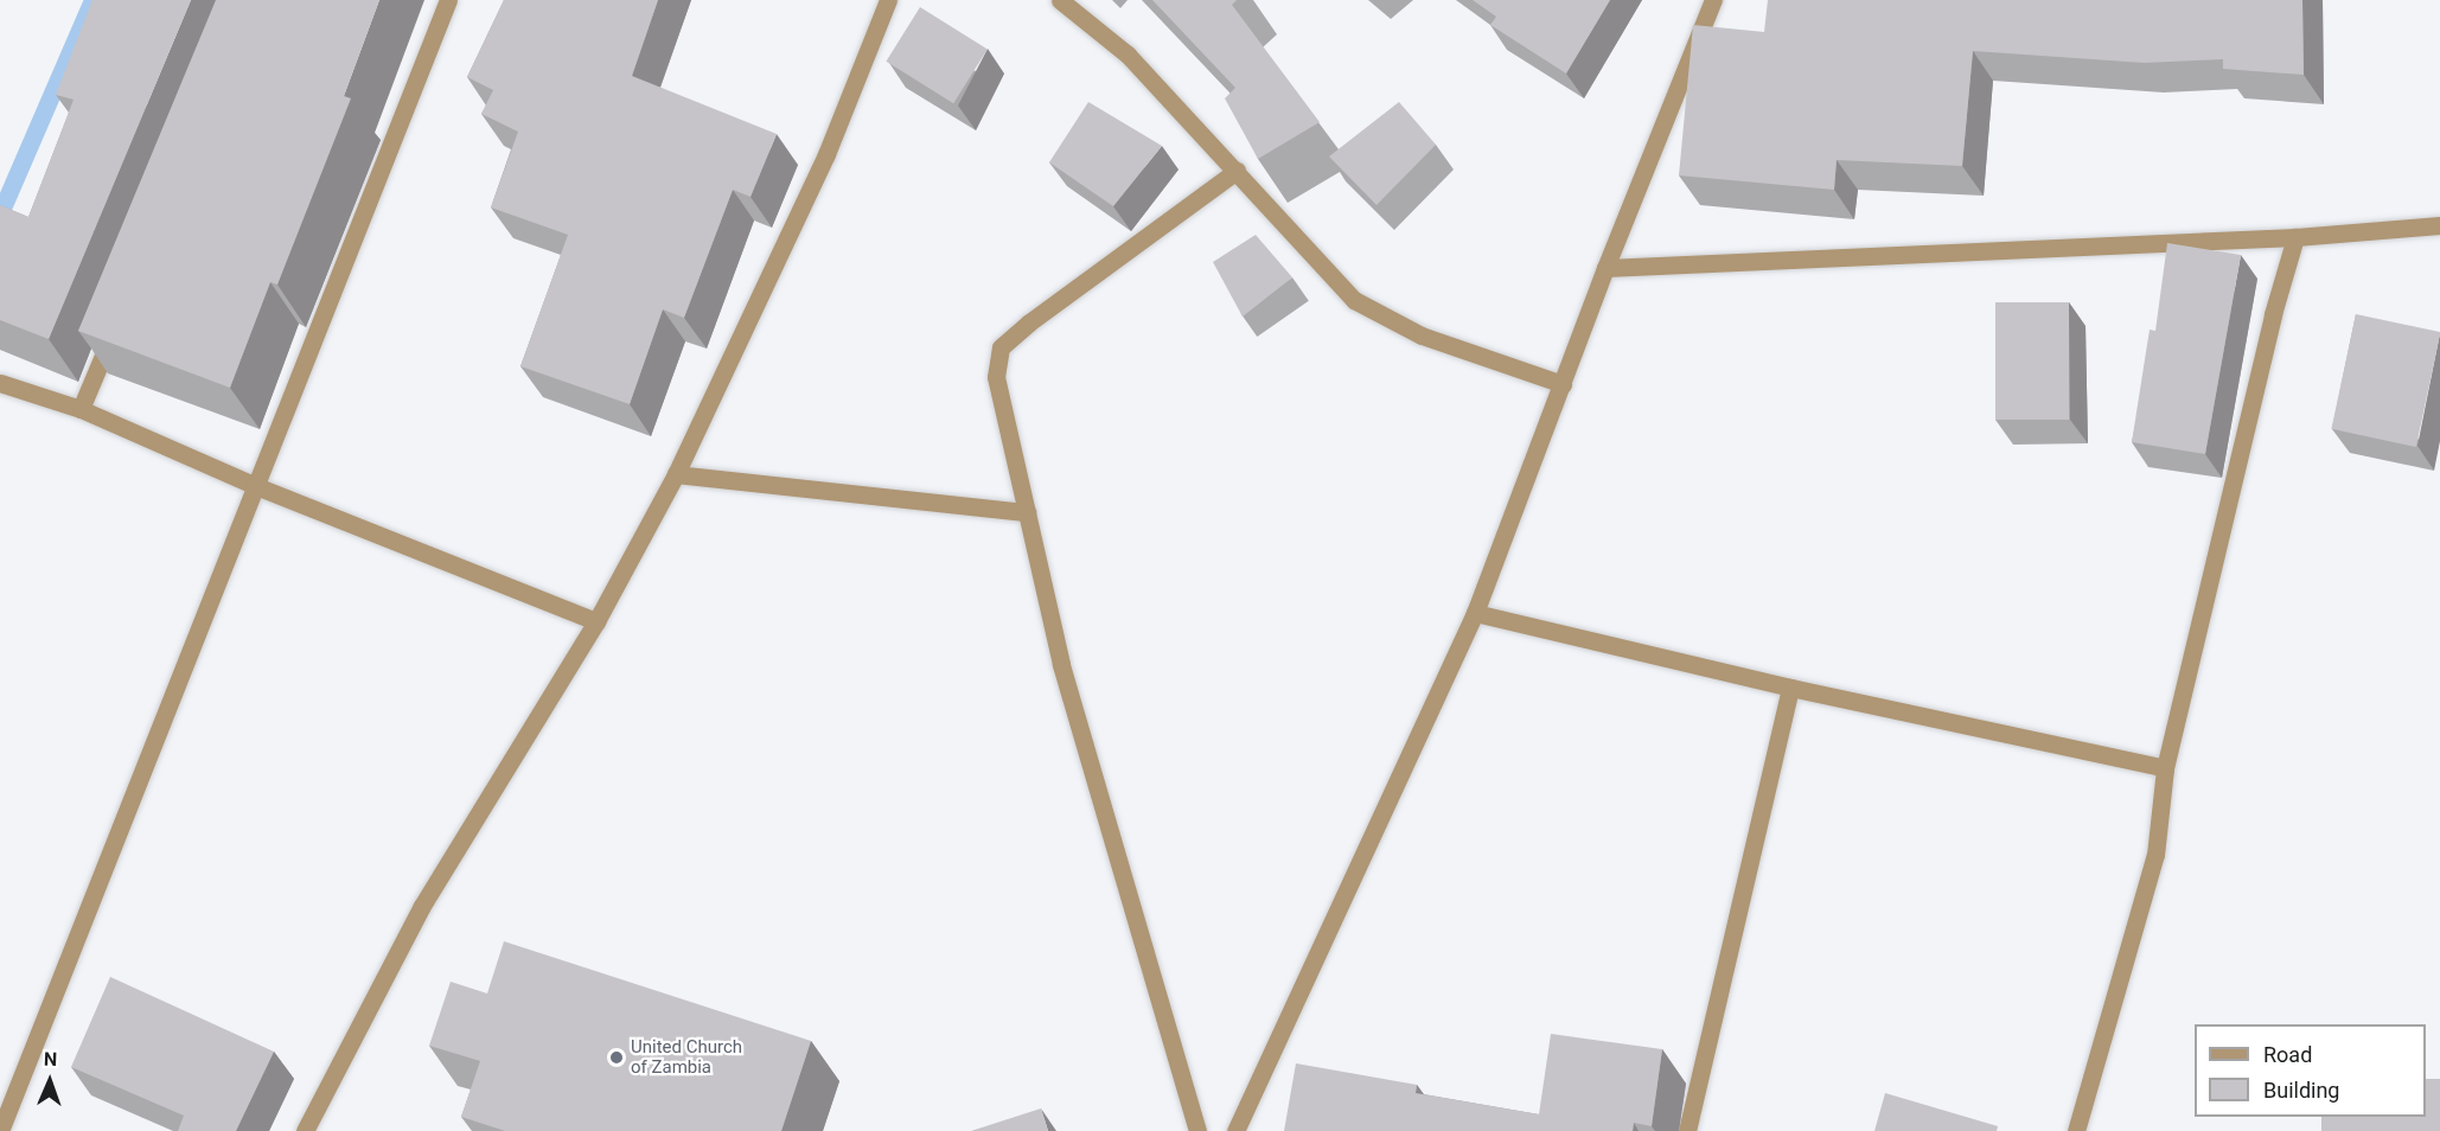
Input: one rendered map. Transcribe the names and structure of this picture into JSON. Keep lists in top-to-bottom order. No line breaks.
{"places":["United Church of Zambia"],"legend":["Road","Building"],"north":"top"}
